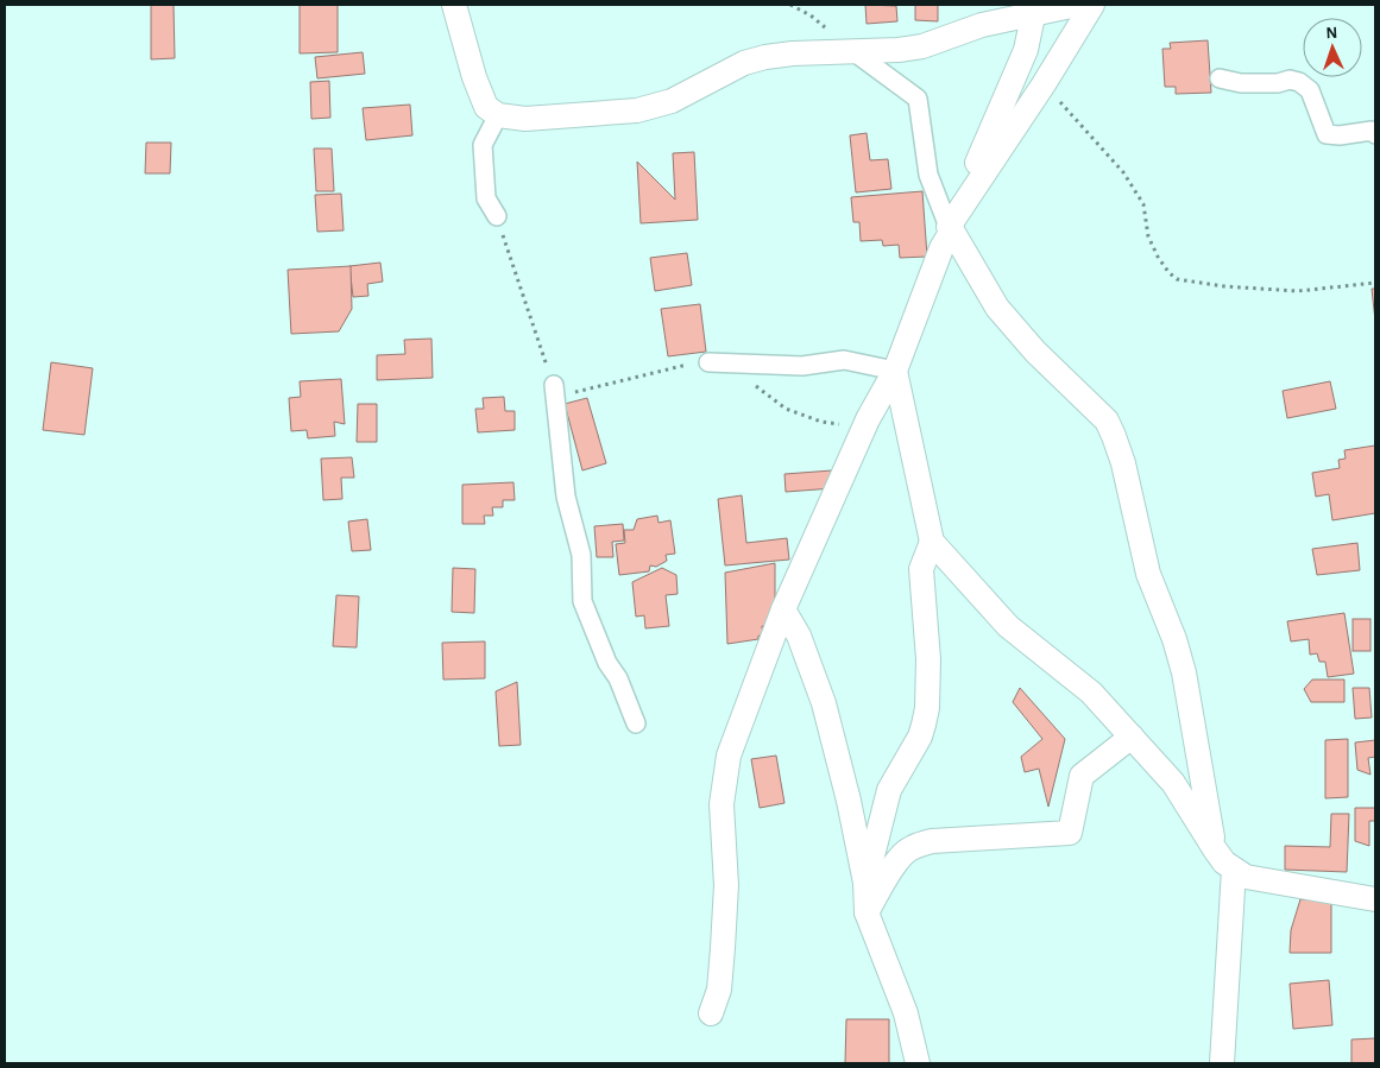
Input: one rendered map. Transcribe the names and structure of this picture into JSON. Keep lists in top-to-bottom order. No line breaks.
{"north":"top"}
